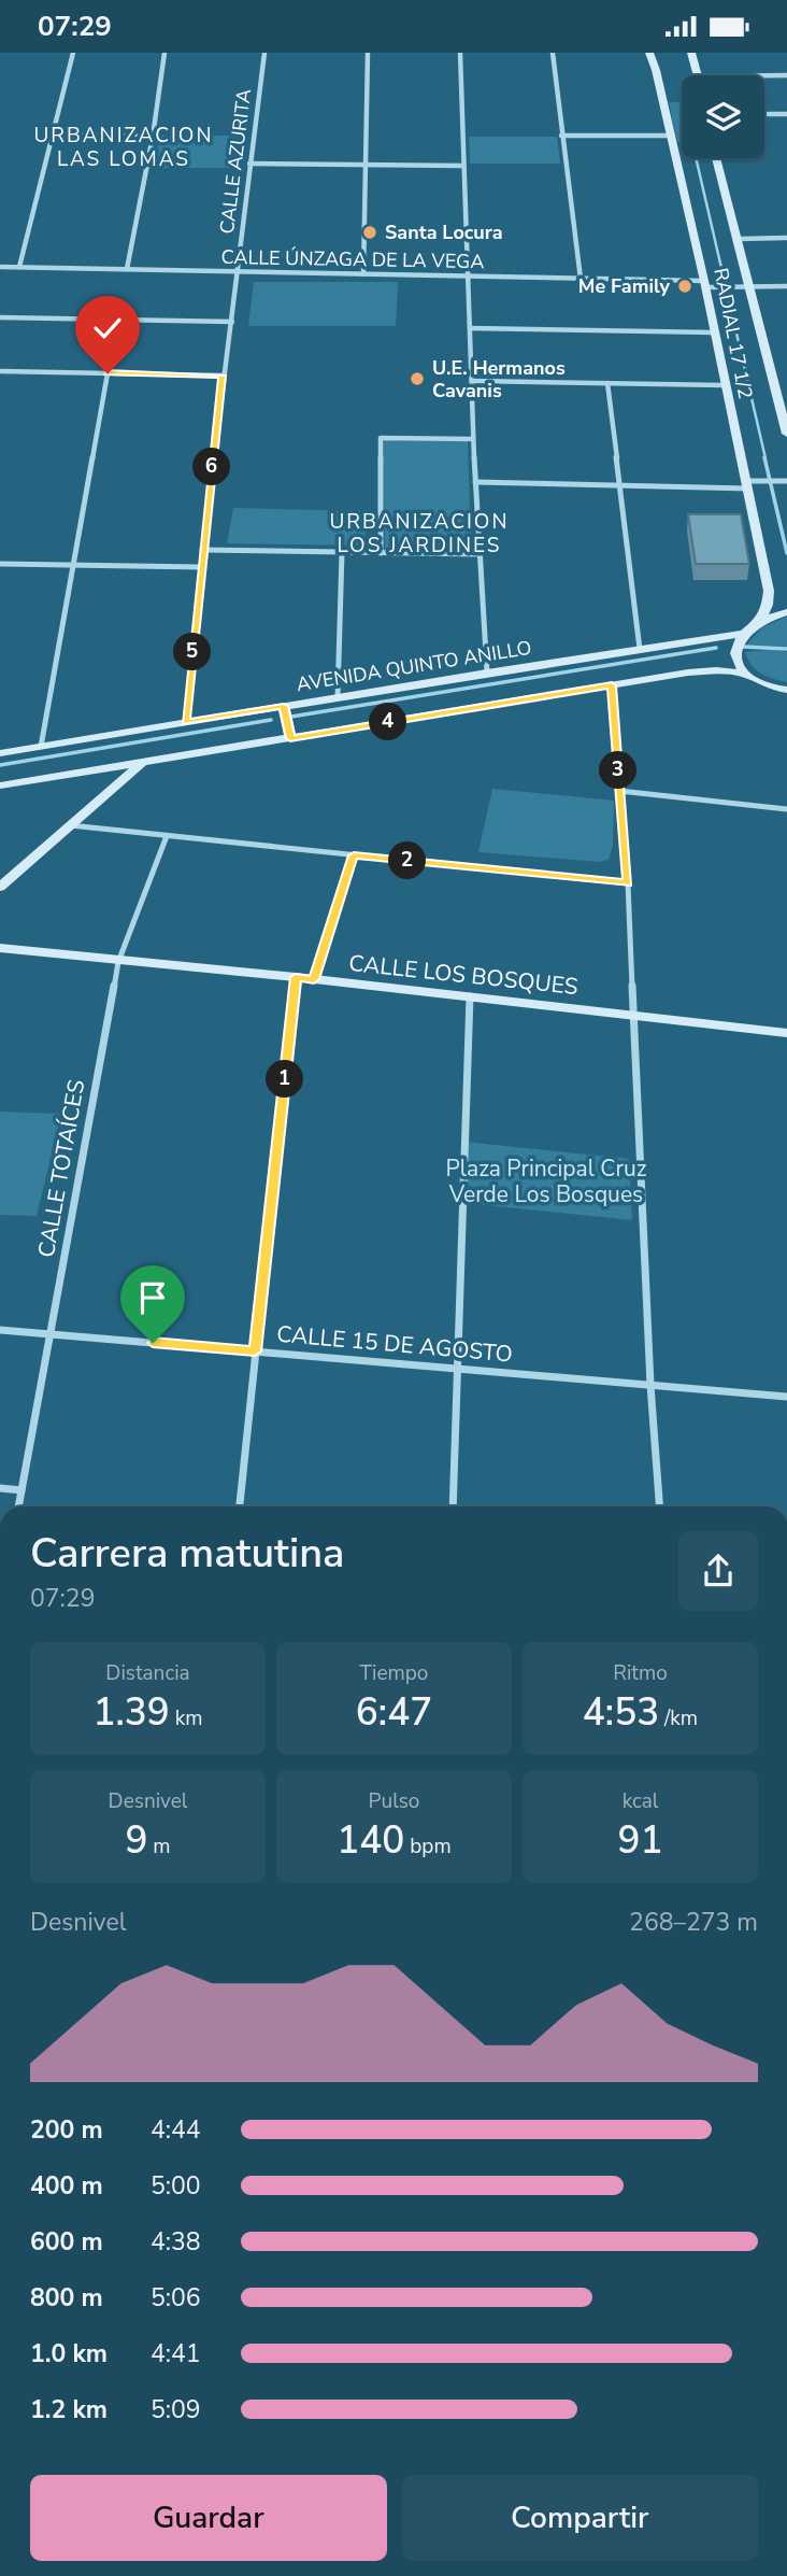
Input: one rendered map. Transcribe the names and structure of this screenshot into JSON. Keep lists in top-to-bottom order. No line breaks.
{"streets":{"main road":["RADIAL 17 1/2","AVENIDA QUINTO ANILLO","CALLE LOS BOSQUES"],"street":["CALLE AZURITA","CALLE ÚNZAGA DE LA VEGA","CALLE TOTAÍCES","CALLE 15 DE AGOSTO"]},"crossings":[["CALLE AZURITA","CALLE ÚNZAGA DE LA VEGA"],["CALLE AZURITA","AVENIDA QUINTO ANILLO"],["CALLE ÚNZAGA DE LA VEGA","RADIAL 17 1/2"],["CALLE LOS BOSQUES","CALLE TOTAÍCES"],["CALLE TOTAÍCES","CALLE 15 DE AGOSTO"]],"districts":["URBANIZACION LAS LOMAS","URBANIZACION LOS JARDINES"],"parks":["Plaza Principal Cruz Verde Los Bosques"],"places":["Santa Locura","Me Family","U.E. Hermanos Cavanis"],"page":{"status":"07:29","pins":["6","5","4","3","2","1"],"heading":["Carrera matutina","07:29"],"stats":[["Distancia","1.39 km"],["Tiempo","6:47"],["Ritmo","4:53 /km"],["Desnivel","9 m"],["Pulso","140 bpm"],["kcal","91"]],"chart":["Desnivel","268–273 m"],"list":[{"name":"200 m","note":"4:44"},{"name":"400 m","note":"5:00"},{"name":"600 m","note":"4:38"},{"name":"800 m","note":"5:06"},{"name":"1.0 km","note":"4:41"},{"name":"1.2 km","note":"5:09"}],"buttons":["Guardar","Compartir"]}}
